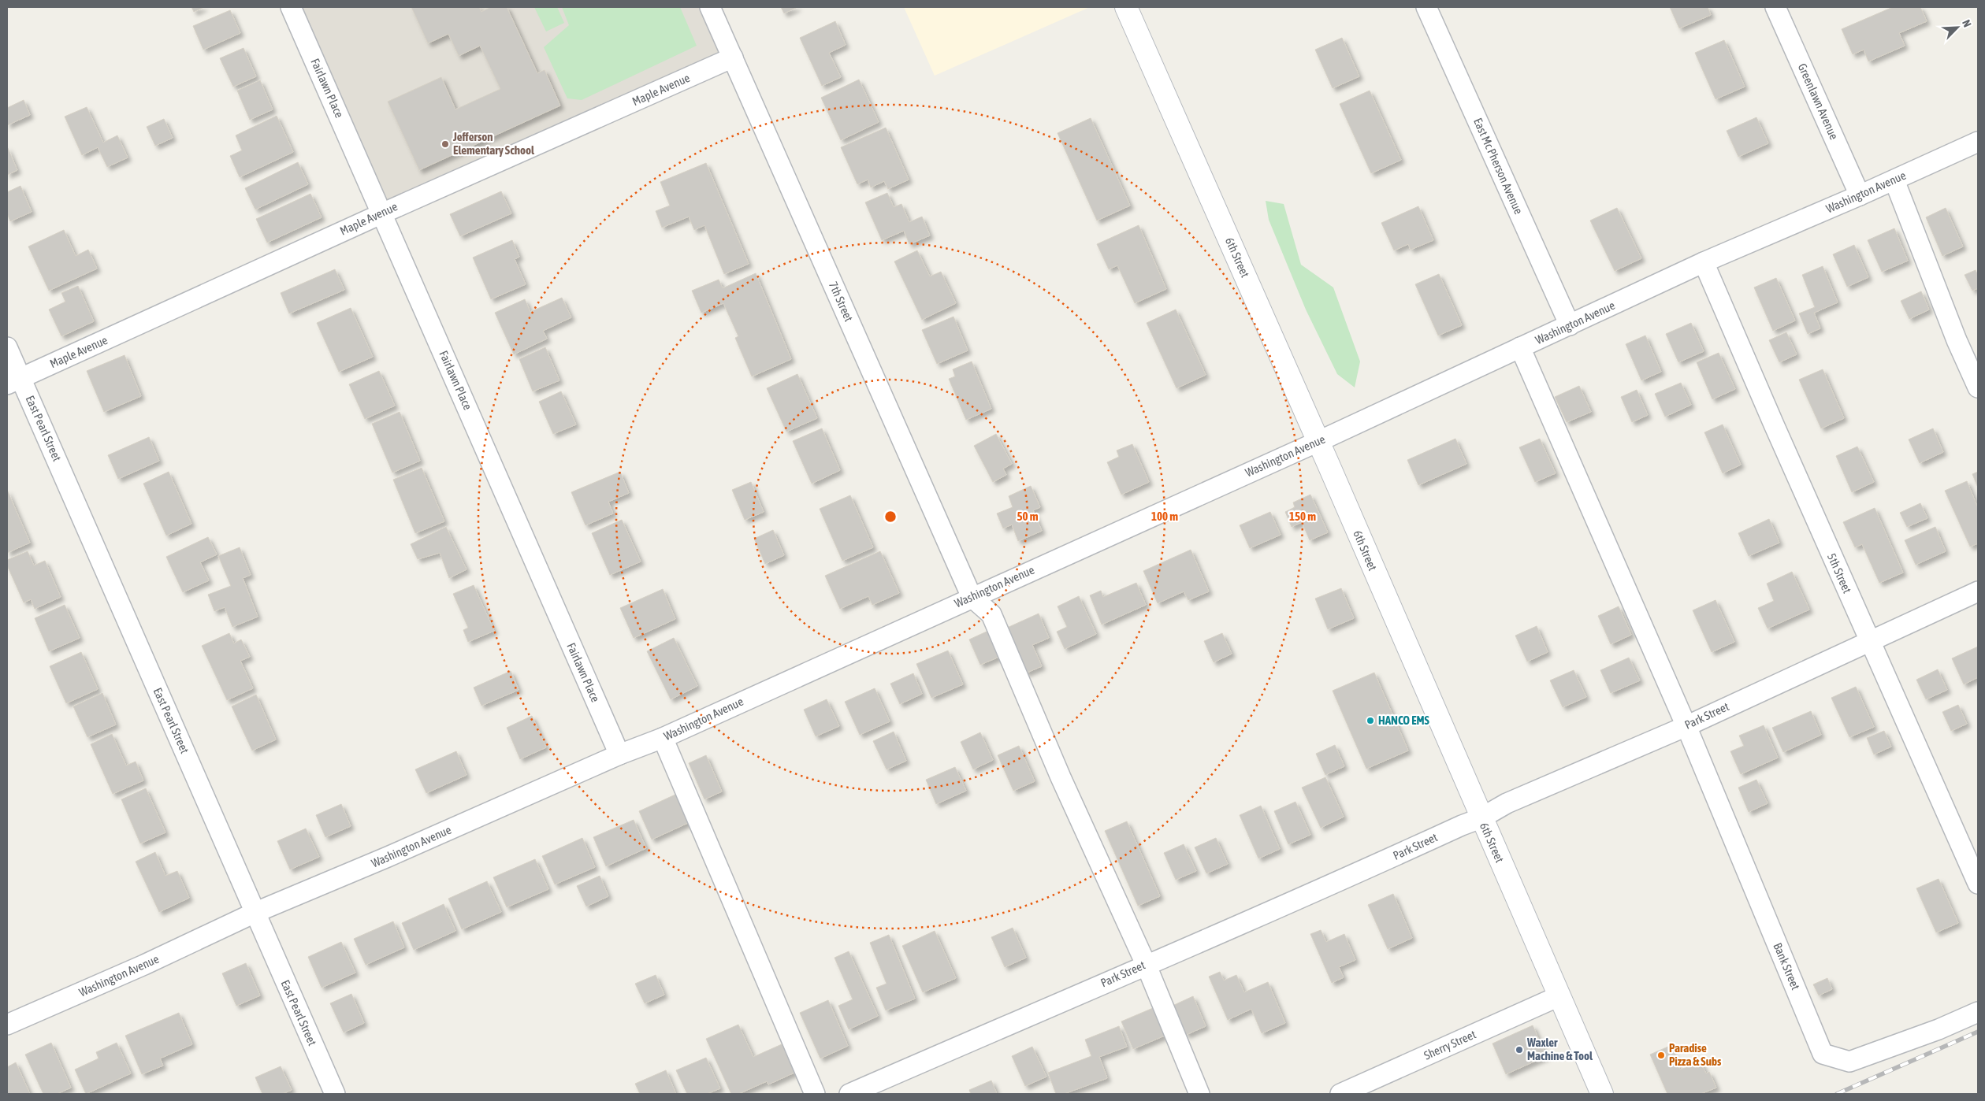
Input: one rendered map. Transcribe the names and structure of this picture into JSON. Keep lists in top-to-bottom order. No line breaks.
{"streets":{"street":["Fairlawn Place","Maple Avenue","Greenlawn Avenue","East Mc Pherson Avenue","Washington Avenue","6th Street","7th Street","East Pearl Street","5th Street","Park Street","Bank Street","Sherry Street"]},"crossings":[["Fairlawn Place","Maple Avenue"],["Fairlawn Place","Washington Avenue"],["Maple Avenue","7th Street"],["Maple Avenue","East Pearl Street"],["Greenlawn Avenue","Washington Avenue"],["East Mc Pherson Avenue","Washington Avenue"],["Washington Avenue","6th Street"],["Washington Avenue","7th Street"],["Washington Avenue","East Pearl Street"],["Washington Avenue","5th Street"],["6th Street","Park Street"],["6th Street","Sherry Street"],["5th Street","Park Street"],["Park Street","Bank Street"]],"places":["Jefferson Elementary School","HANCO EMS","Waxler Machine & Tool","Paradise Pizza & Subs"],"north":"top right","rings":["50 m","100 m","150 m"]}
